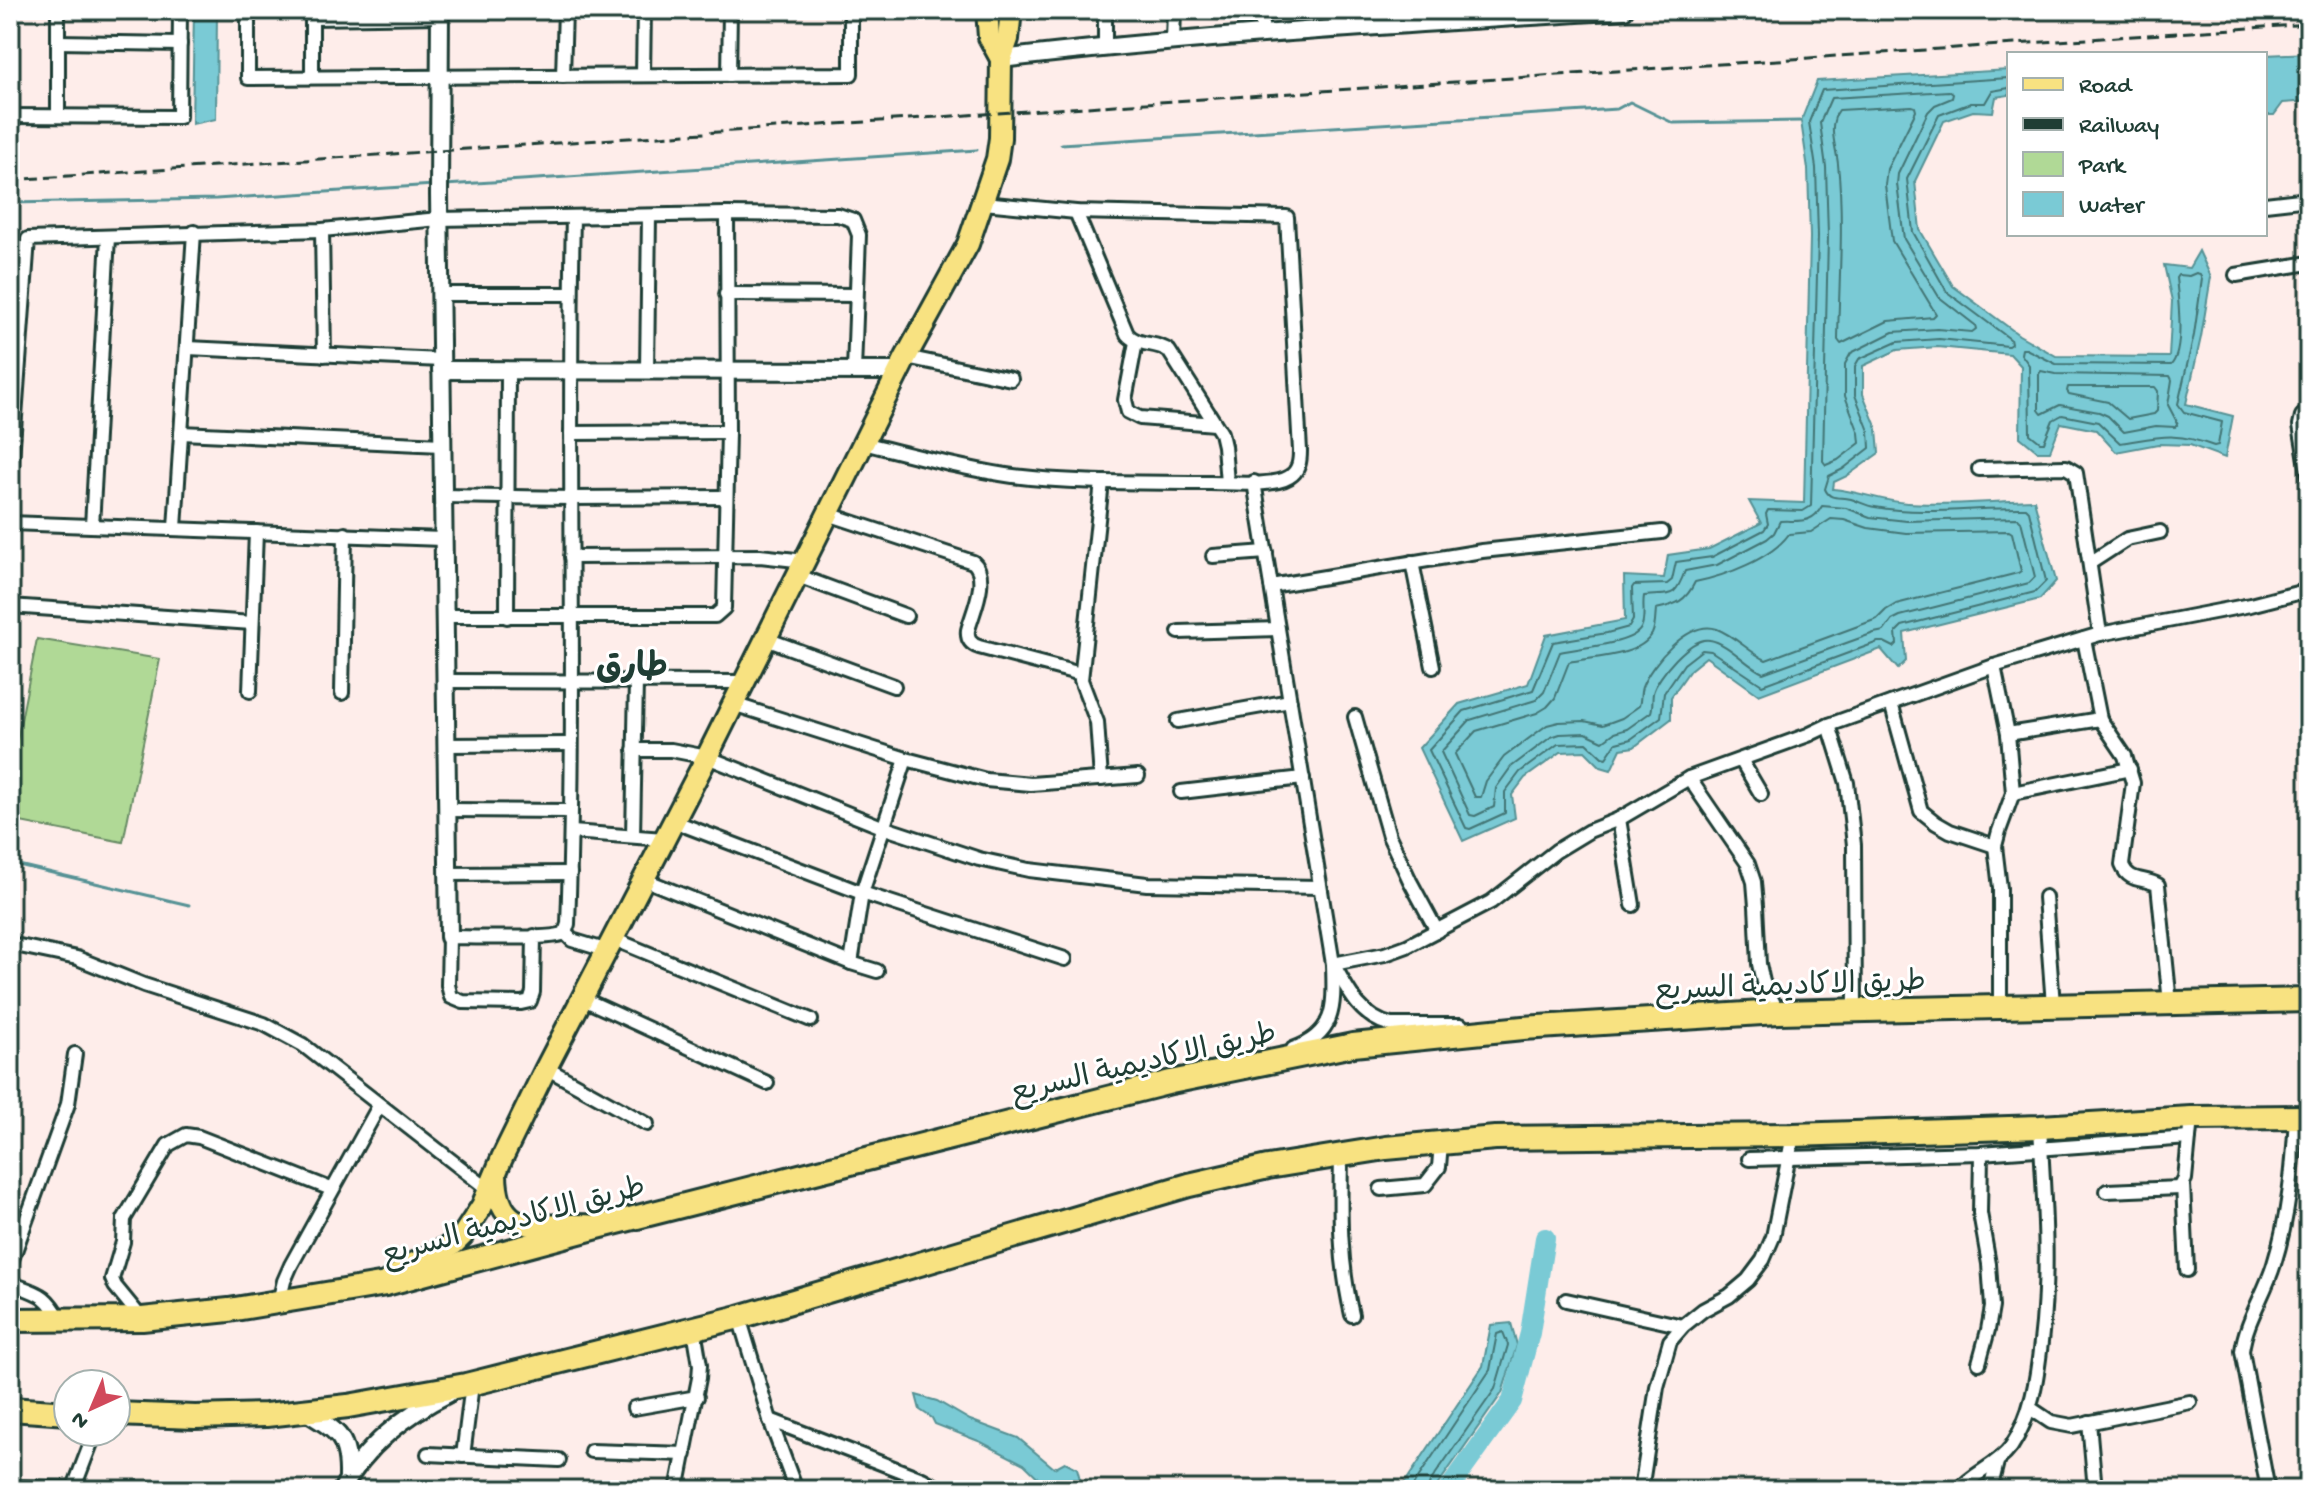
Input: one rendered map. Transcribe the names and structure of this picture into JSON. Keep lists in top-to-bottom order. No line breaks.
{"streets":{"highway":["طريق الاكاديمية السريع"]},"districts":["طارق"],"legend":["Road","Railway","Park","Water"],"north":"bottom left"}
